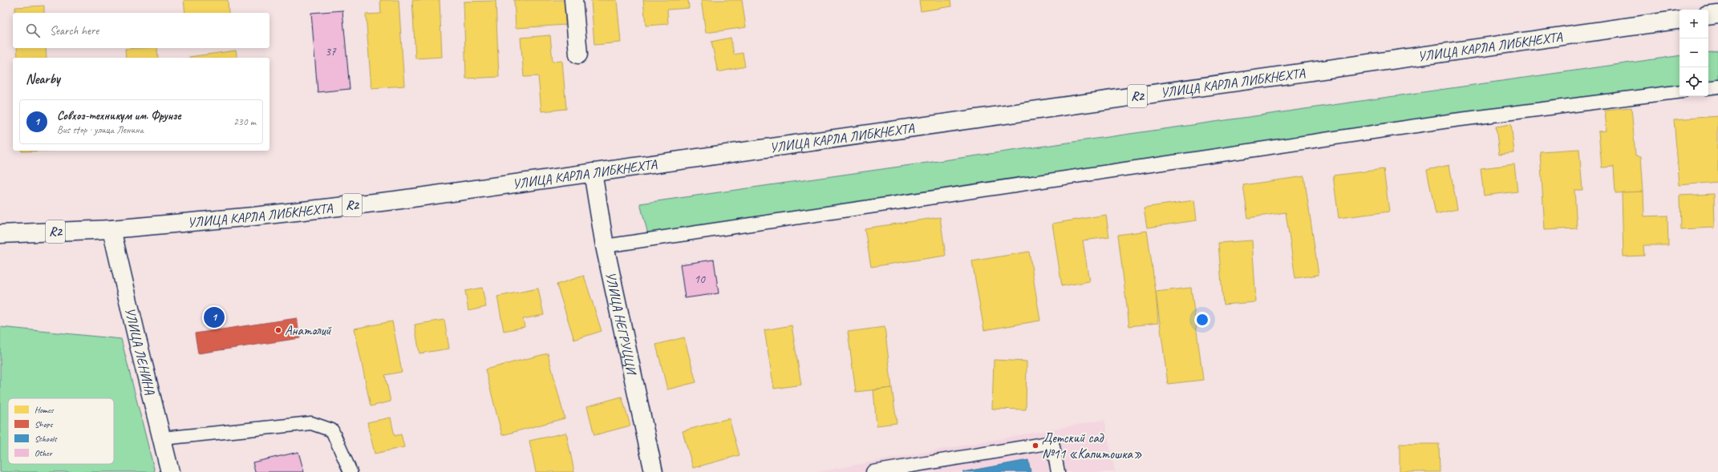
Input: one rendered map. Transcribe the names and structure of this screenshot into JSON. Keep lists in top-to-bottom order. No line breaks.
{"streets":{"main road":["УЛИЦА КАРЛА ЛИБКНЕХТА","R2","УЛИЦА НЕГРУЦЦИ","УЛИЦА ЛЕНИНА"]},"crossings":[["УЛИЦА КАРЛА ЛИБКНЕХТА","УЛИЦА НЕГРУЦЦИ"],["УЛИЦА КАРЛА ЛИБКНЕХТА","УЛИЦА ЛЕНИНА"]],"places":["Анатолий","Детский сад №11 «Капитошка»"],"house_numbers":["37","10"],"legend":["Homes","Shops","Schools","Other"],"page":{"map_buttons":["+","−"],"search":"Search here","heading":"Nearby","list":[{"mark":"1","name":"Совхоз-техникум им. Фрунзе","note":"Bus stop · улица Ленина","value":"230 m"}],"pins":"1"}}
